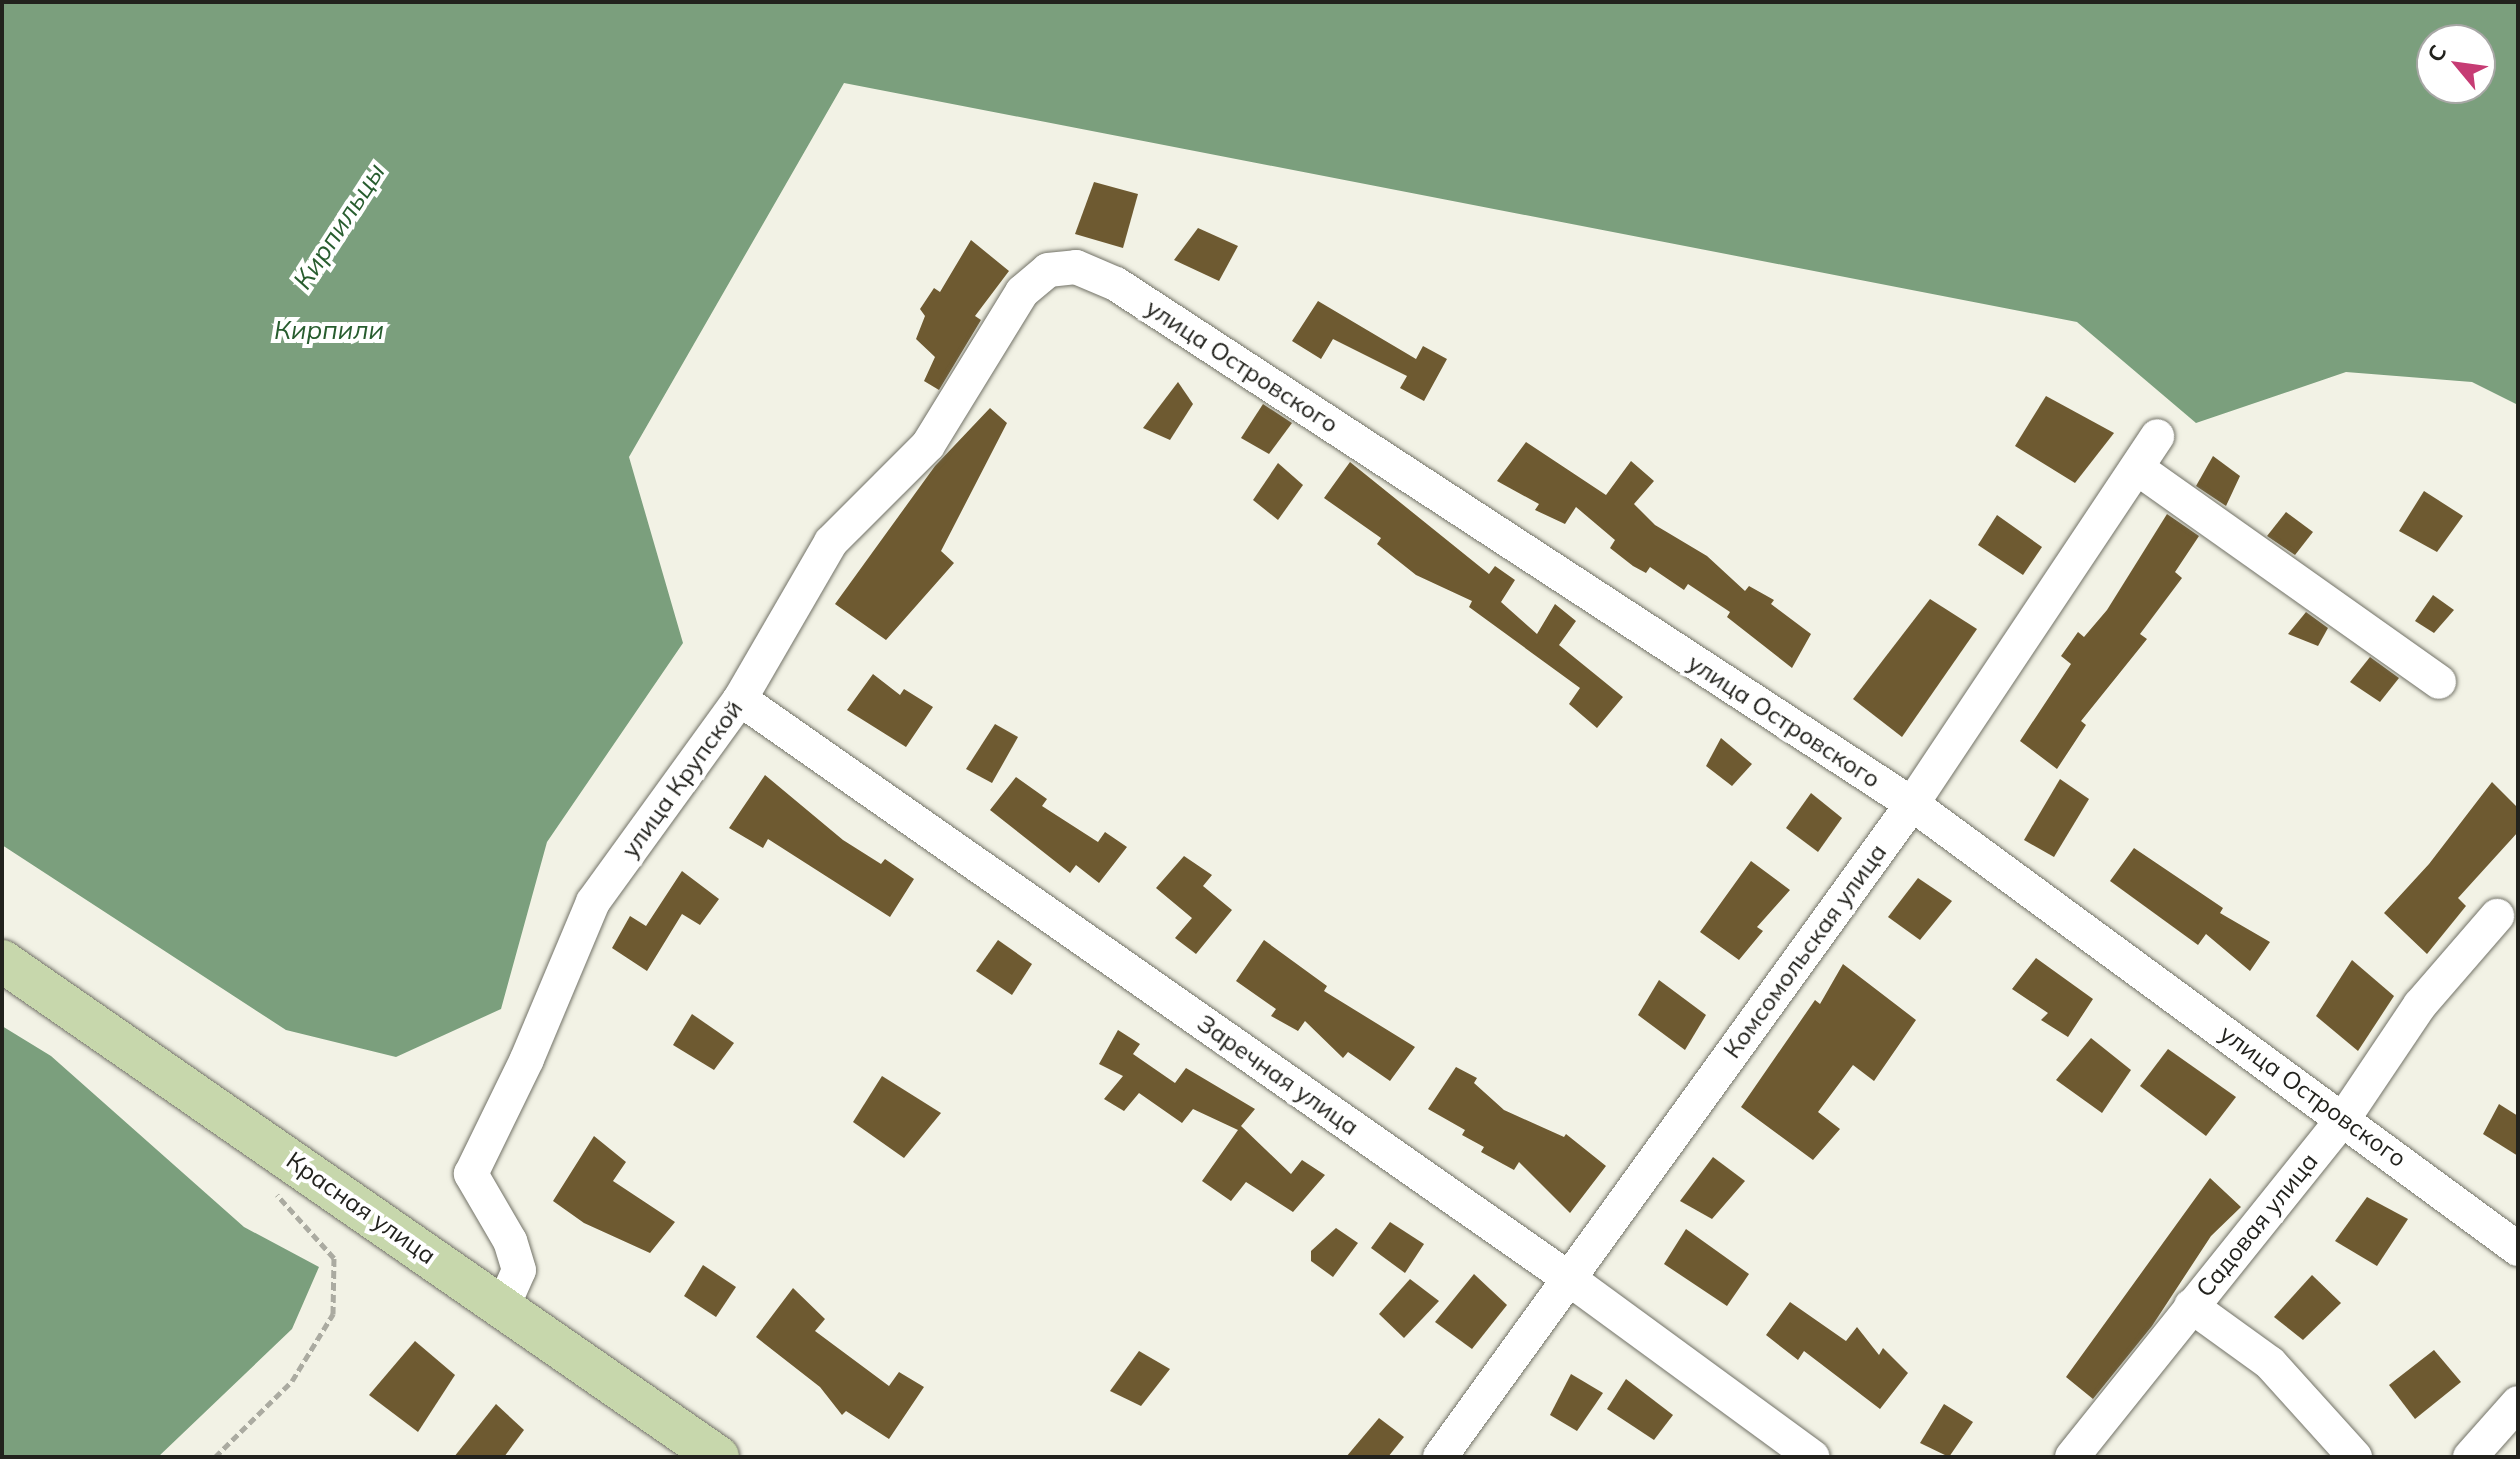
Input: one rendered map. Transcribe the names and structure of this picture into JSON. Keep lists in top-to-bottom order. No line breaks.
{"streets":{"main road":["Красная улица"],"street":["улица Островского","улица Крупской","Комсомольская улица","Заречная улица","Садовая улица"]},"crossings":[["улица Островского","улица Крупской"],["улица Островского","Комсомольская улица"],["улица Островского","Садовая улица"],["улица Крупской","Заречная улица"],["улица Крупской","Красная улица"],["Комсомольская улица","Заречная улица"]],"water":["Кирпильцы","Кирпили"],"north":"top left"}
